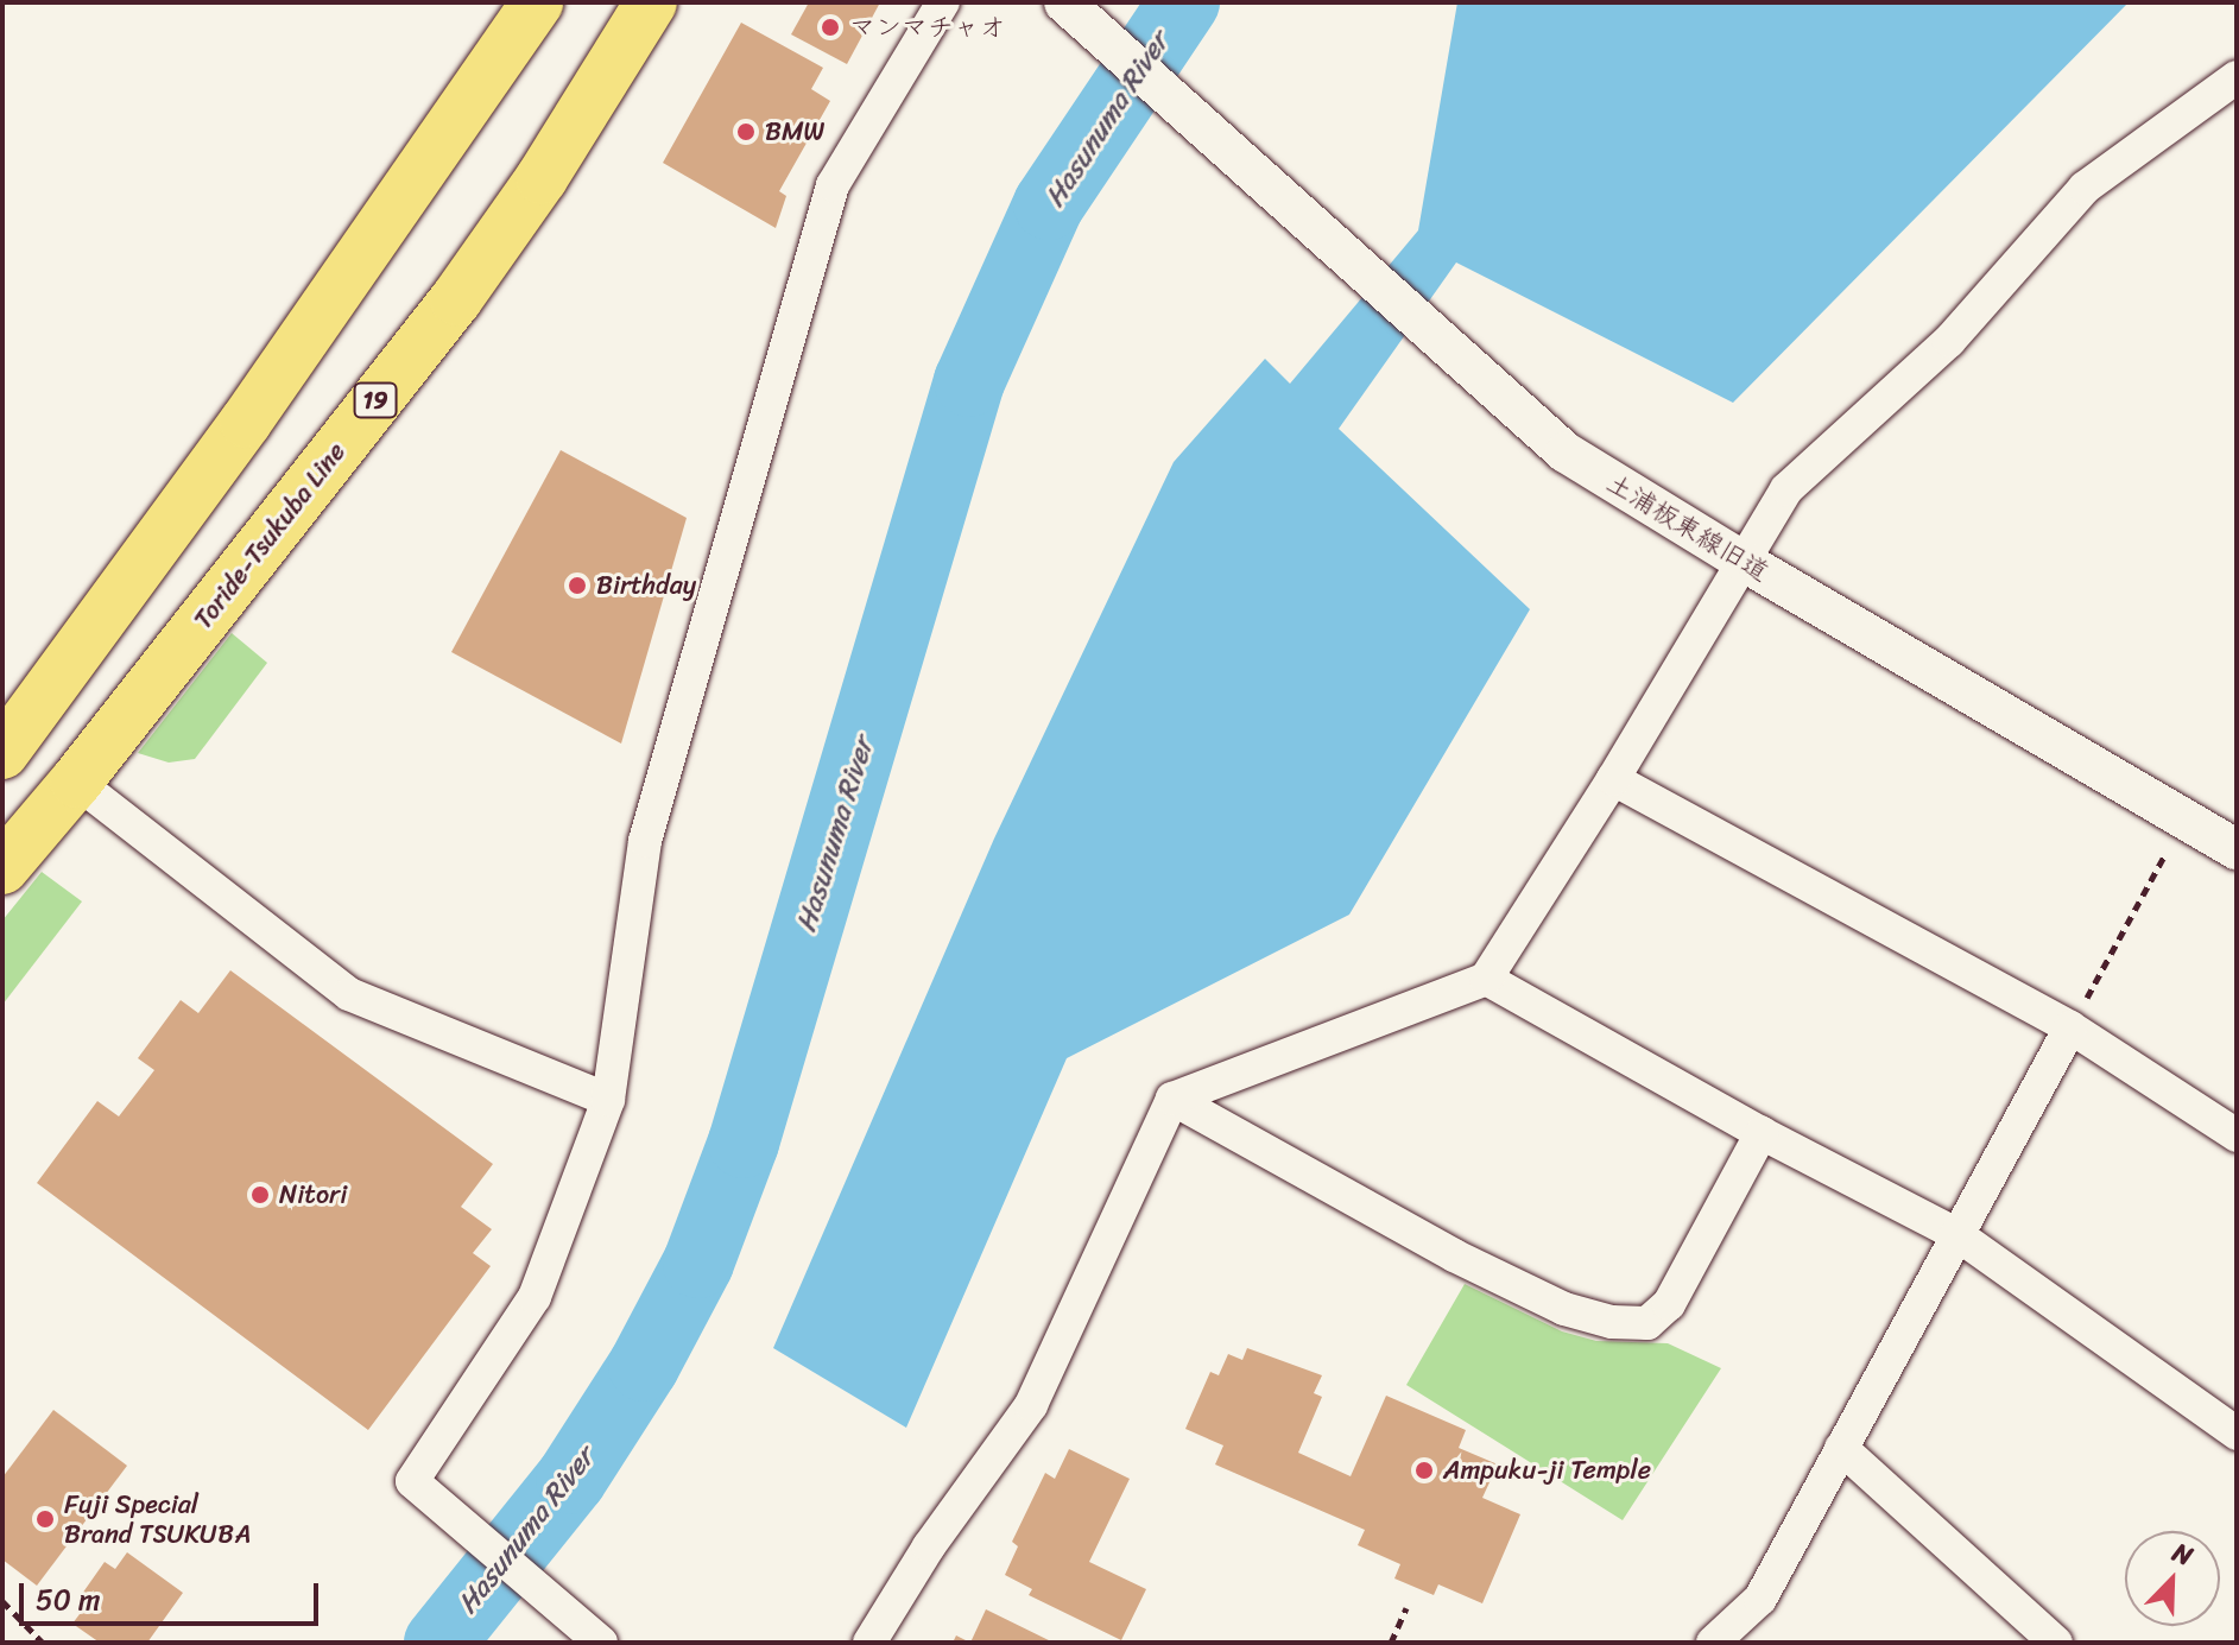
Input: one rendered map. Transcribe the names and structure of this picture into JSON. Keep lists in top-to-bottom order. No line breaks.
{"streets":{"main road":["19","Toride-Tsukuba Line"],"street":["土浦板東線旧道"]},"water":["Hasunuma River"],"places":["マンマチャオ","BMW","Birthday","Nitori","Ampuku-ji Temple","Fuji Special Brand TSUKUBA"],"scale_bar":"50 m","north":"top right"}
